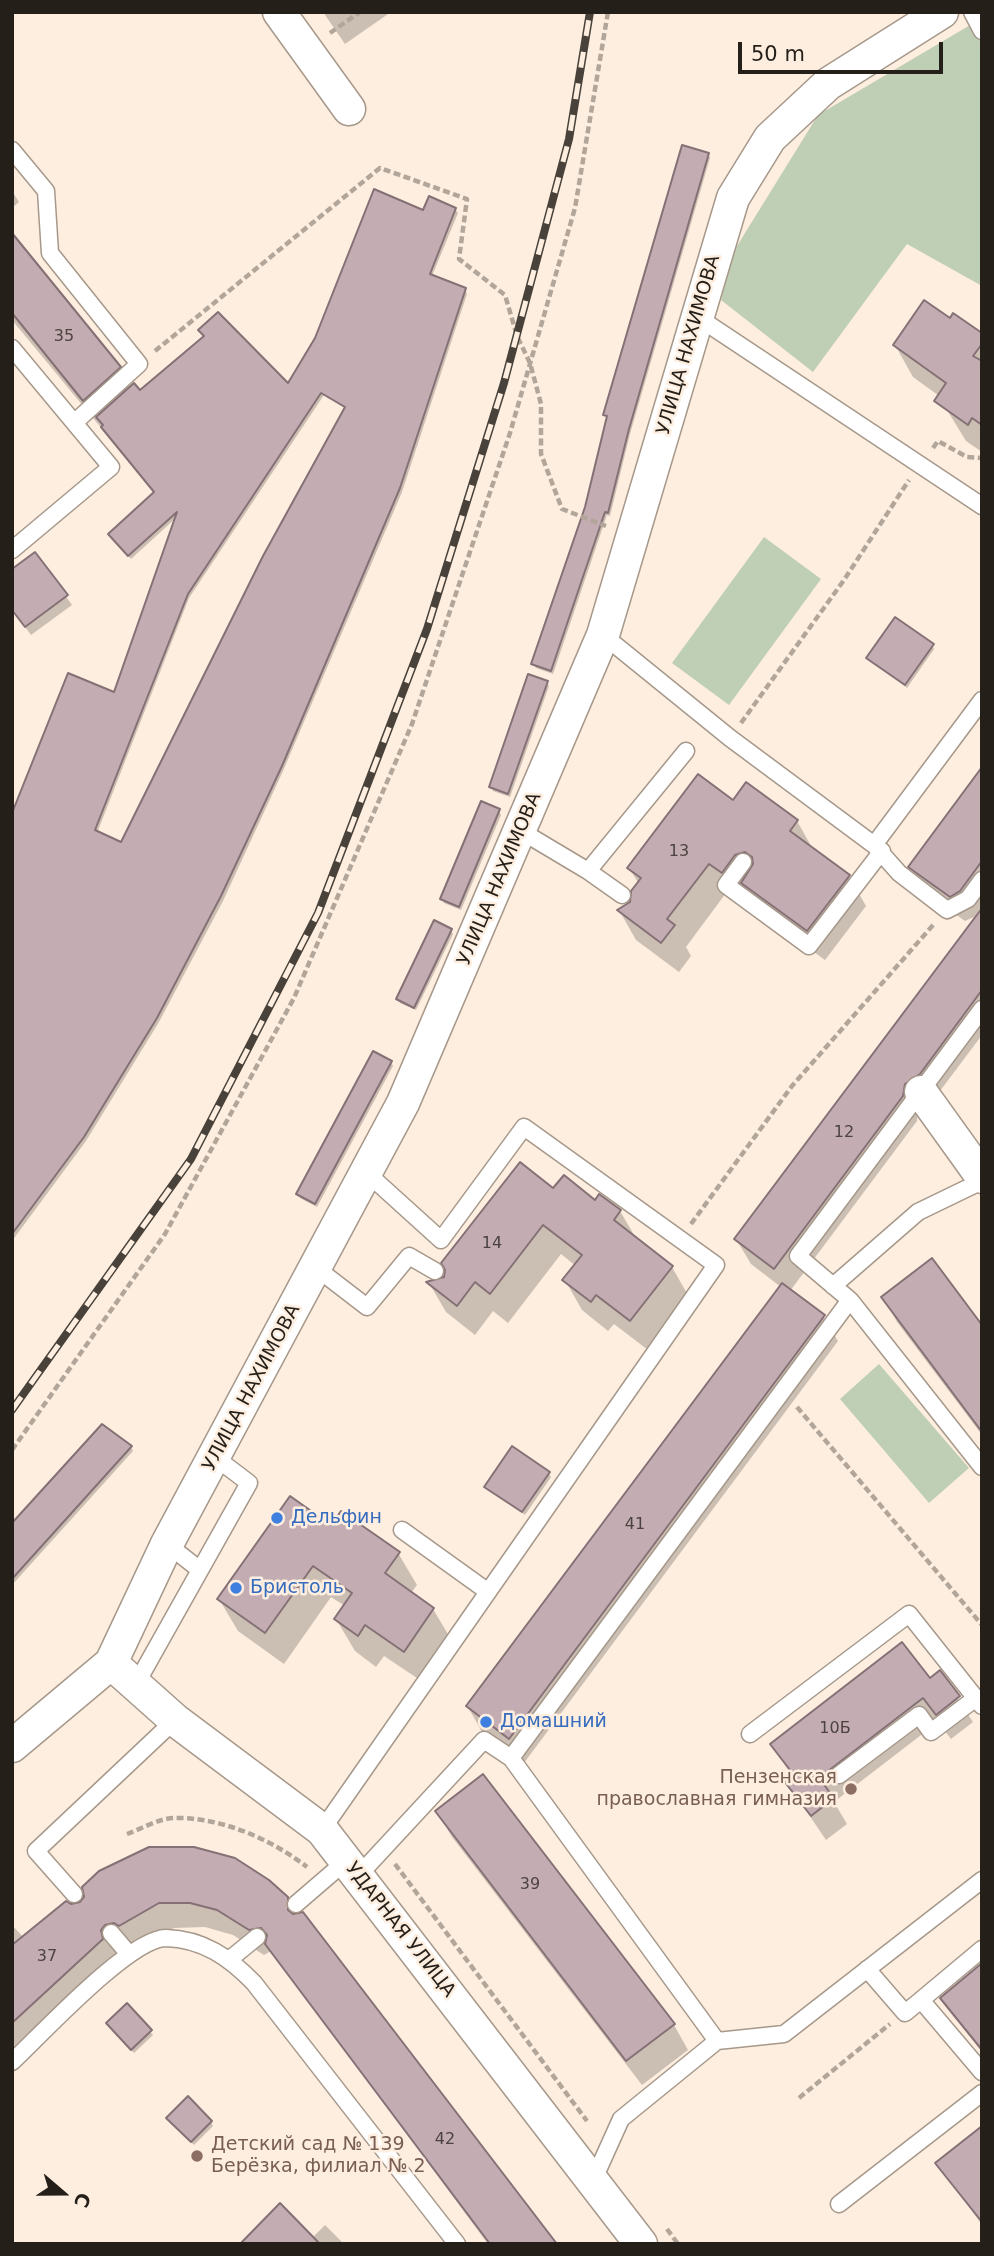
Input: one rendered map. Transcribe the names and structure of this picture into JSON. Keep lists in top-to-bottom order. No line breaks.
{"streets":{"street":["УЛИЦА НАХИМОВА","УДАРНАЯ УЛИЦА"]},"crossings":[["УЛИЦА НАХИМОВА","УДАРНАЯ УЛИЦА"]],"places":["Дельфин","Бристоль","Домашний","Пензенская православная гимназия","Детский сад № 139 Берёзка, филиал № 2"],"house_numbers":["35","13","12","14","41","10Б","39","37","42"],"scale_bar":"50 m","north":"right"}
